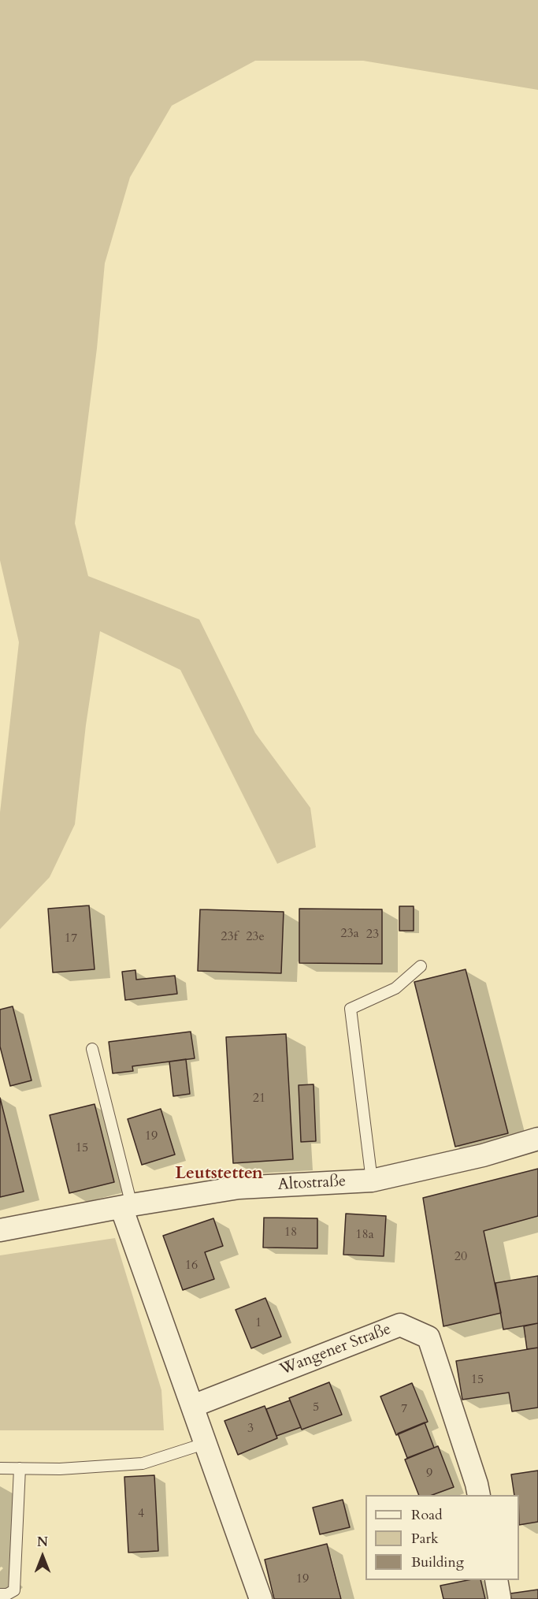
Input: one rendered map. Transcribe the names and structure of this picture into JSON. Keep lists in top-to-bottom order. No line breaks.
{"streets":{"street":["Altostraße","Wangener Straße"]},"districts":["Leutstetten"],"house_numbers":["23a","23","23f","23e","17","21","19","15","18","18a","20","16","1","15","5","7","3","9","4","19"],"legend":["Road","Park","Building"],"north":"top"}
